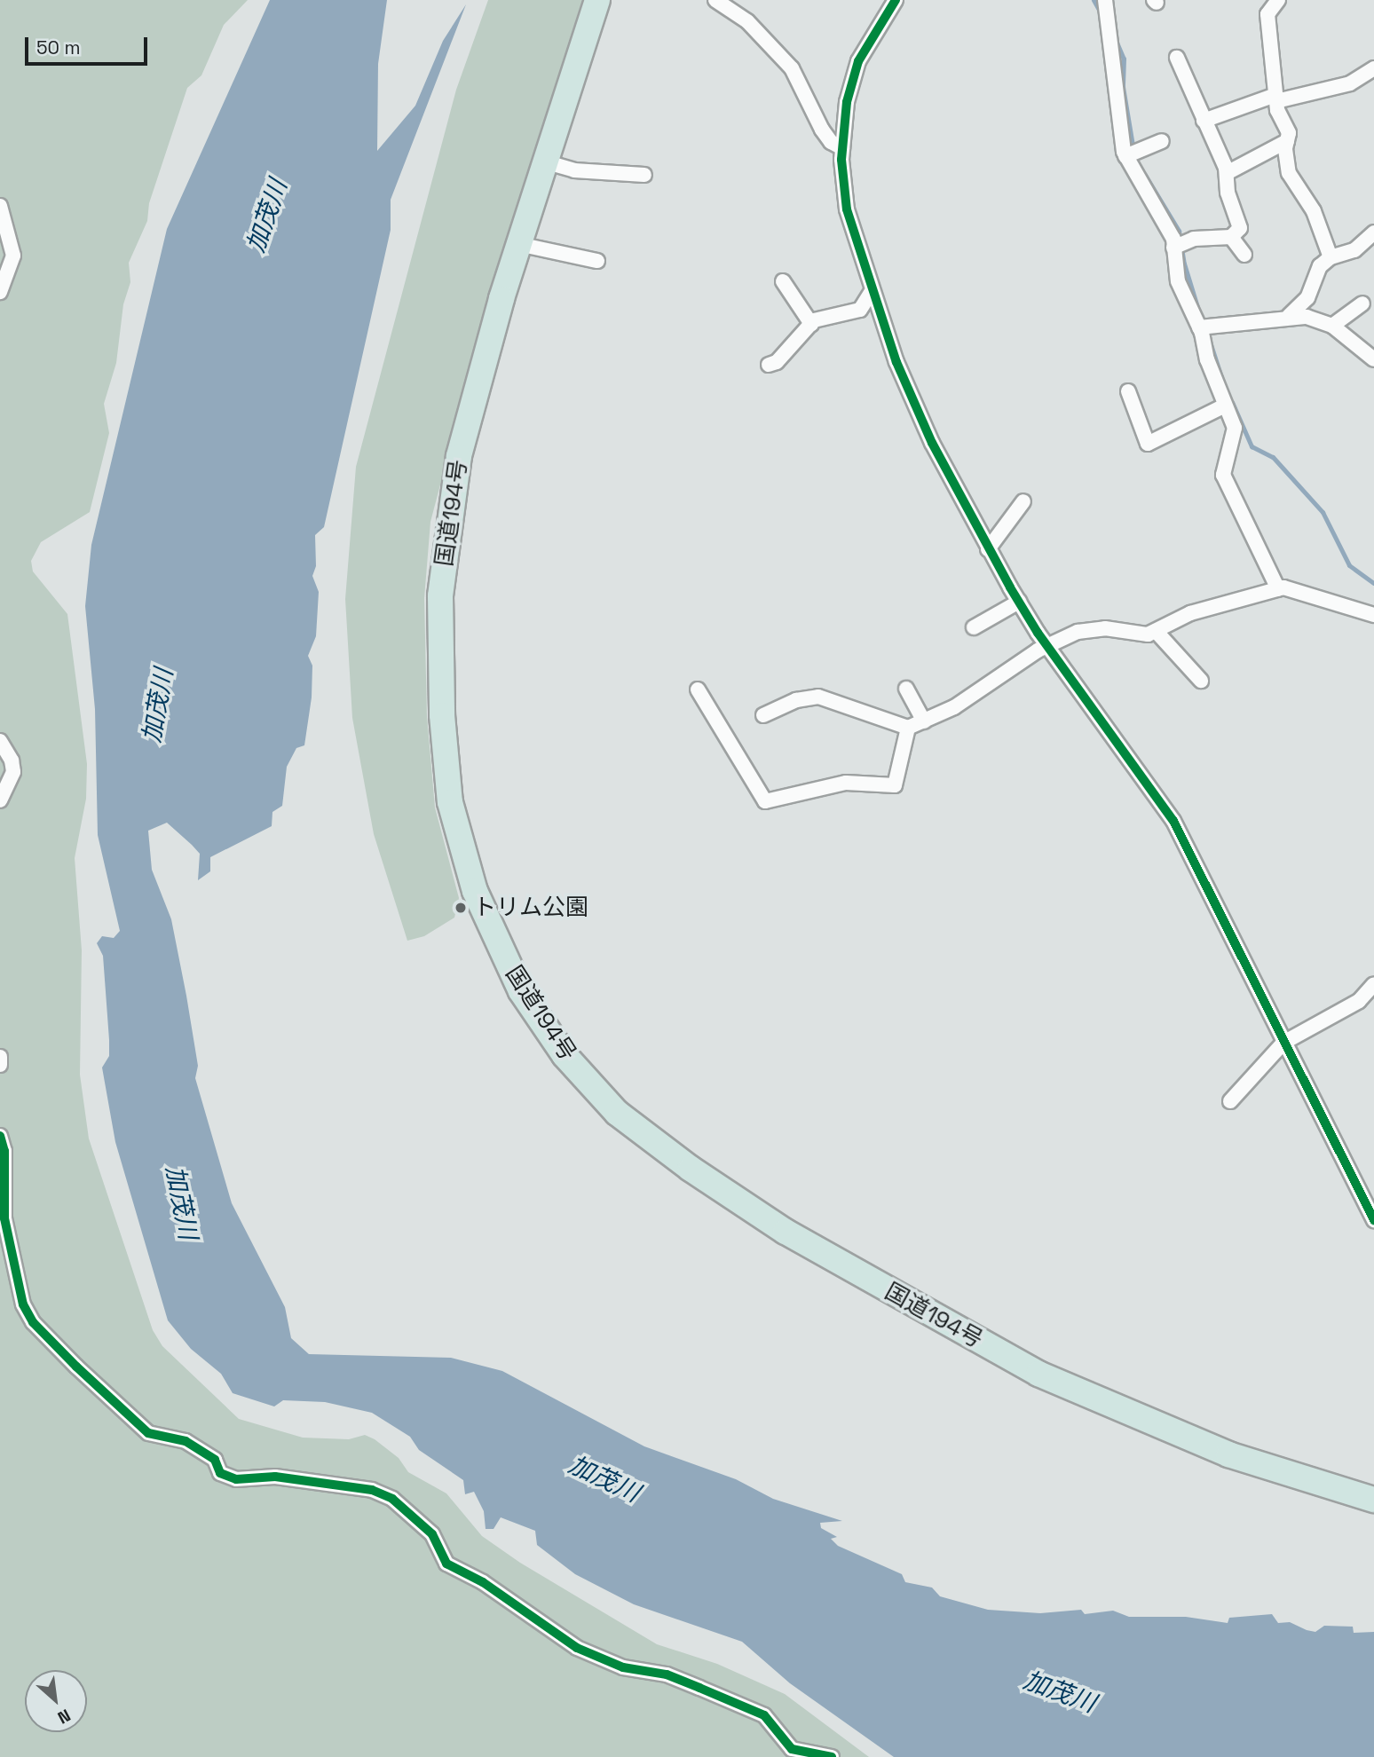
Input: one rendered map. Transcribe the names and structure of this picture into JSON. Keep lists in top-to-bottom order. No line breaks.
{"streets":{"highway":["国道194号"]},"water":["加茂川"],"places":["トリム公園"],"scale_bar":"50 m","north":"bottom right"}
